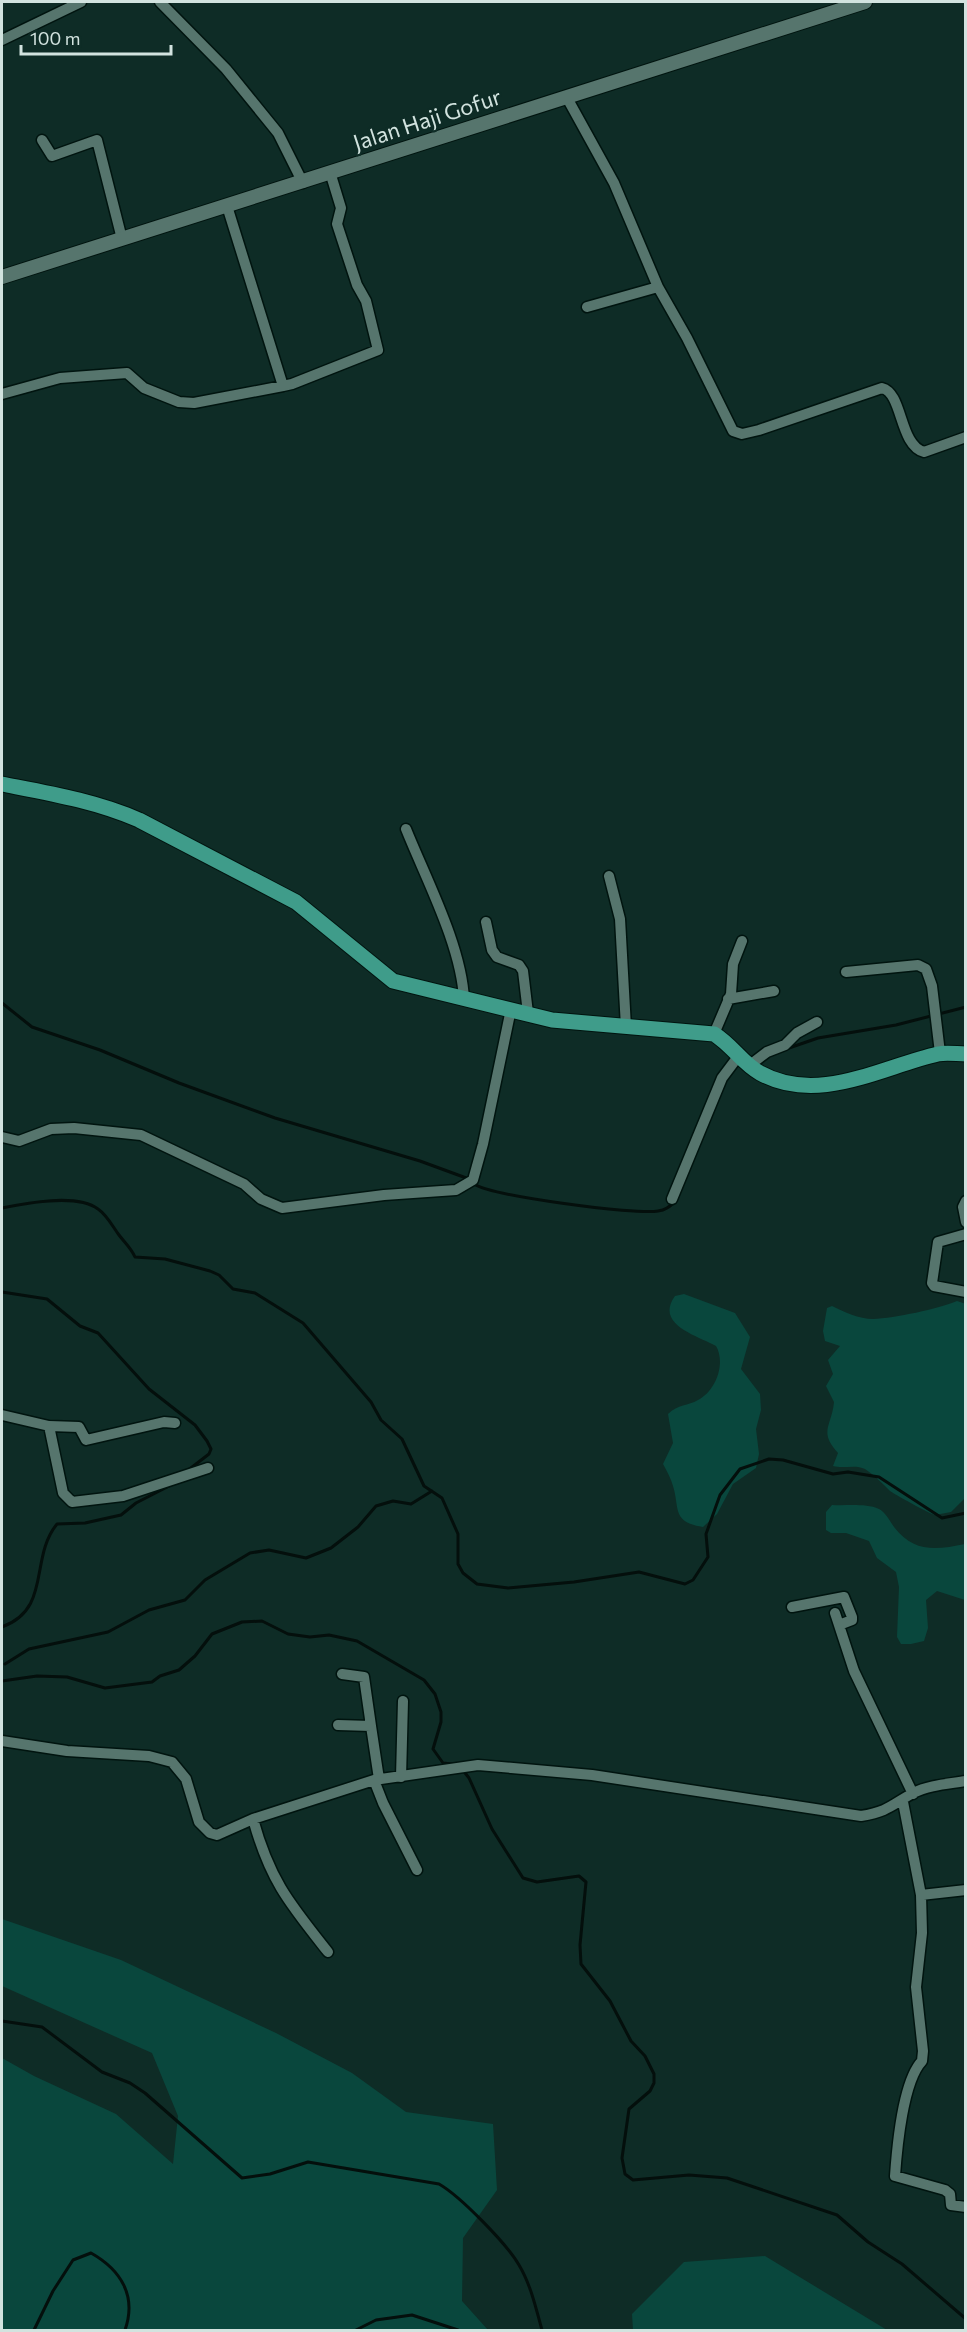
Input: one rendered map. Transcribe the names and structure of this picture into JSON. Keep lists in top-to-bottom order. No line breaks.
{"streets":{"street":["Jalan Haji Gofur"]},"scale_bar":"100 m"}
